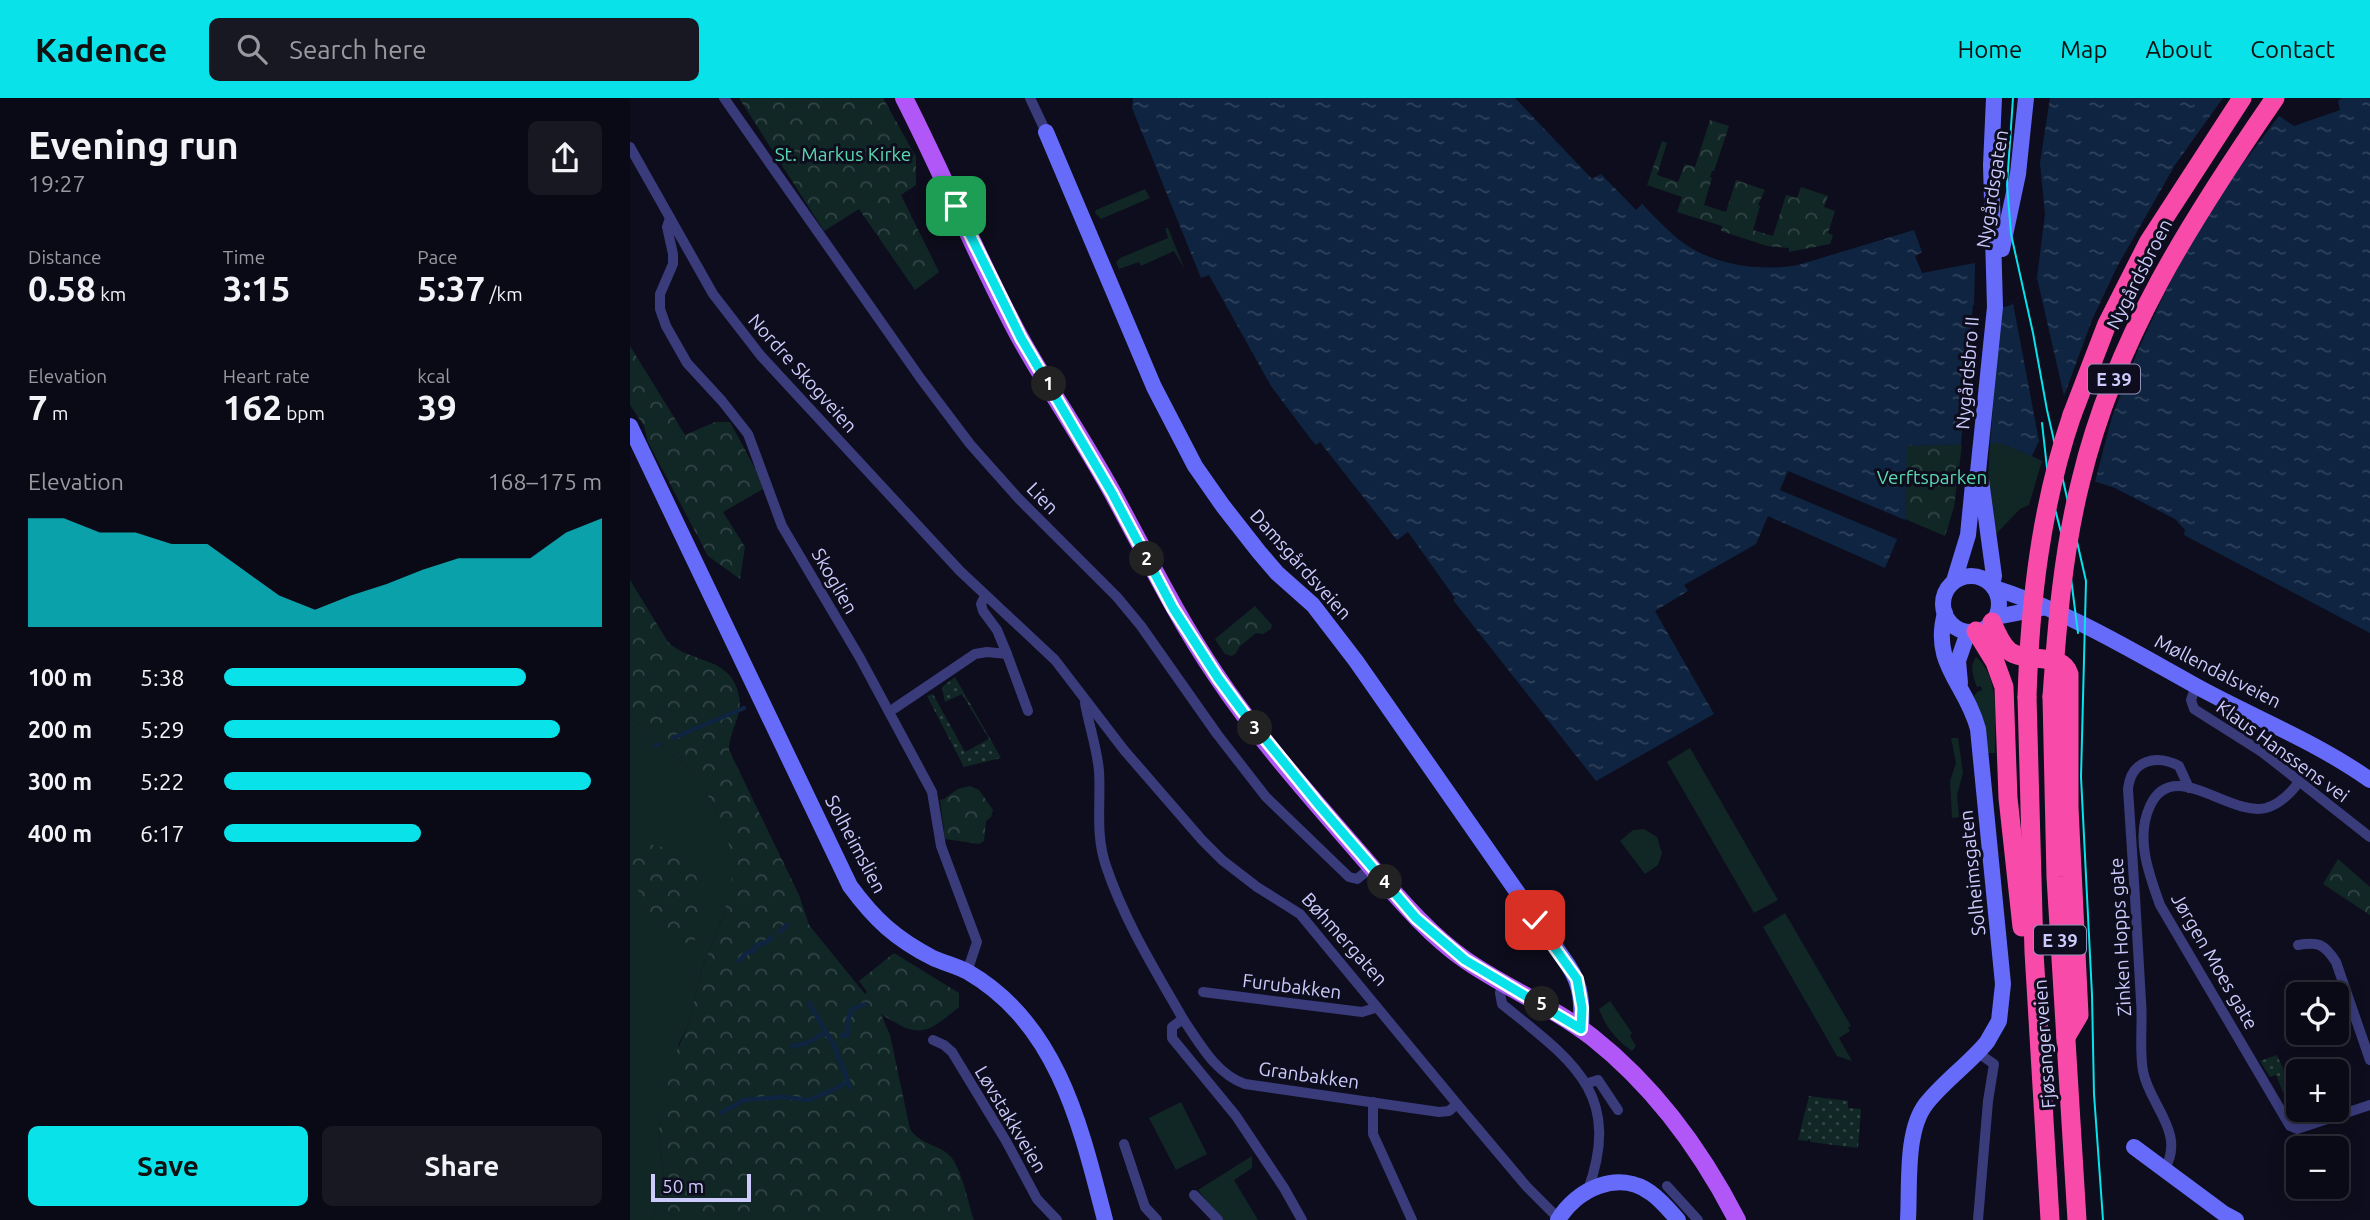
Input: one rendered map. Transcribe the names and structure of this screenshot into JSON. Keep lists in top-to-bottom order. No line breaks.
{"streets":{"highway":["Nygårdsbroen","E 39","Fjøsangerveien"],"street":["Nygårdsgaten","Nordre Skogveien","Nygårdsbro II","Lien","Damsgårdsveien","Skoglien","Møllendalsveien","Klaus Hanssens vei","Solheimslien","Solheimsgaten","Zinken Hopps gate","Bøhmergaten","Jørgen Moes gate","Furubakken","Granbakken","Løvstakkveien"]},"crossings":[["Nygårdsgaten","Nygårdsbro II"],["Nygårdsbroen","Fjøsangerveien"],["Nordre Skogveien","Skoglien"],["Nordre Skogveien","Bøhmergaten"],["Nordre Skogveien","Granbakken"],["E 39","Møllendalsveien"],["E 39","Solheimsgaten"],["E 39","Fjøsangerveien"],["Skoglien","Solheimslien"],["Møllendalsveien","Klaus Hanssens vei"],["Møllendalsveien","Solheimsgaten"],["Zinken Hopps gate","Jørgen Moes gate"],["Bøhmergaten","Furubakken"],["Bøhmergaten","Granbakken"]],"parks":["St. Markus Kirke","Verftsparken"],"scale_bar":"50 m","page":{"header":"Kadence","search":"Search here","nav":["Home","Map","About","Contact"],"heading":["Evening run","19:27"],"stats":[["Distance","0.58 km"],["Time","3:15"],["Pace","5:37 /km"],["Elevation","7 m"],["Heart rate","162 bpm"],["kcal","39"]],"pins":["1","2","3","4","5"],"chart":["Elevation","168–175 m"],"list":[{"name":"100 m","note":"5:38"},{"name":"200 m","note":"5:29"},{"name":"300 m","note":"5:22"},{"name":"400 m","note":"6:17"}],"map_buttons":["+","−"],"buttons":["Save","Share"],"scale":"50 m"}}
